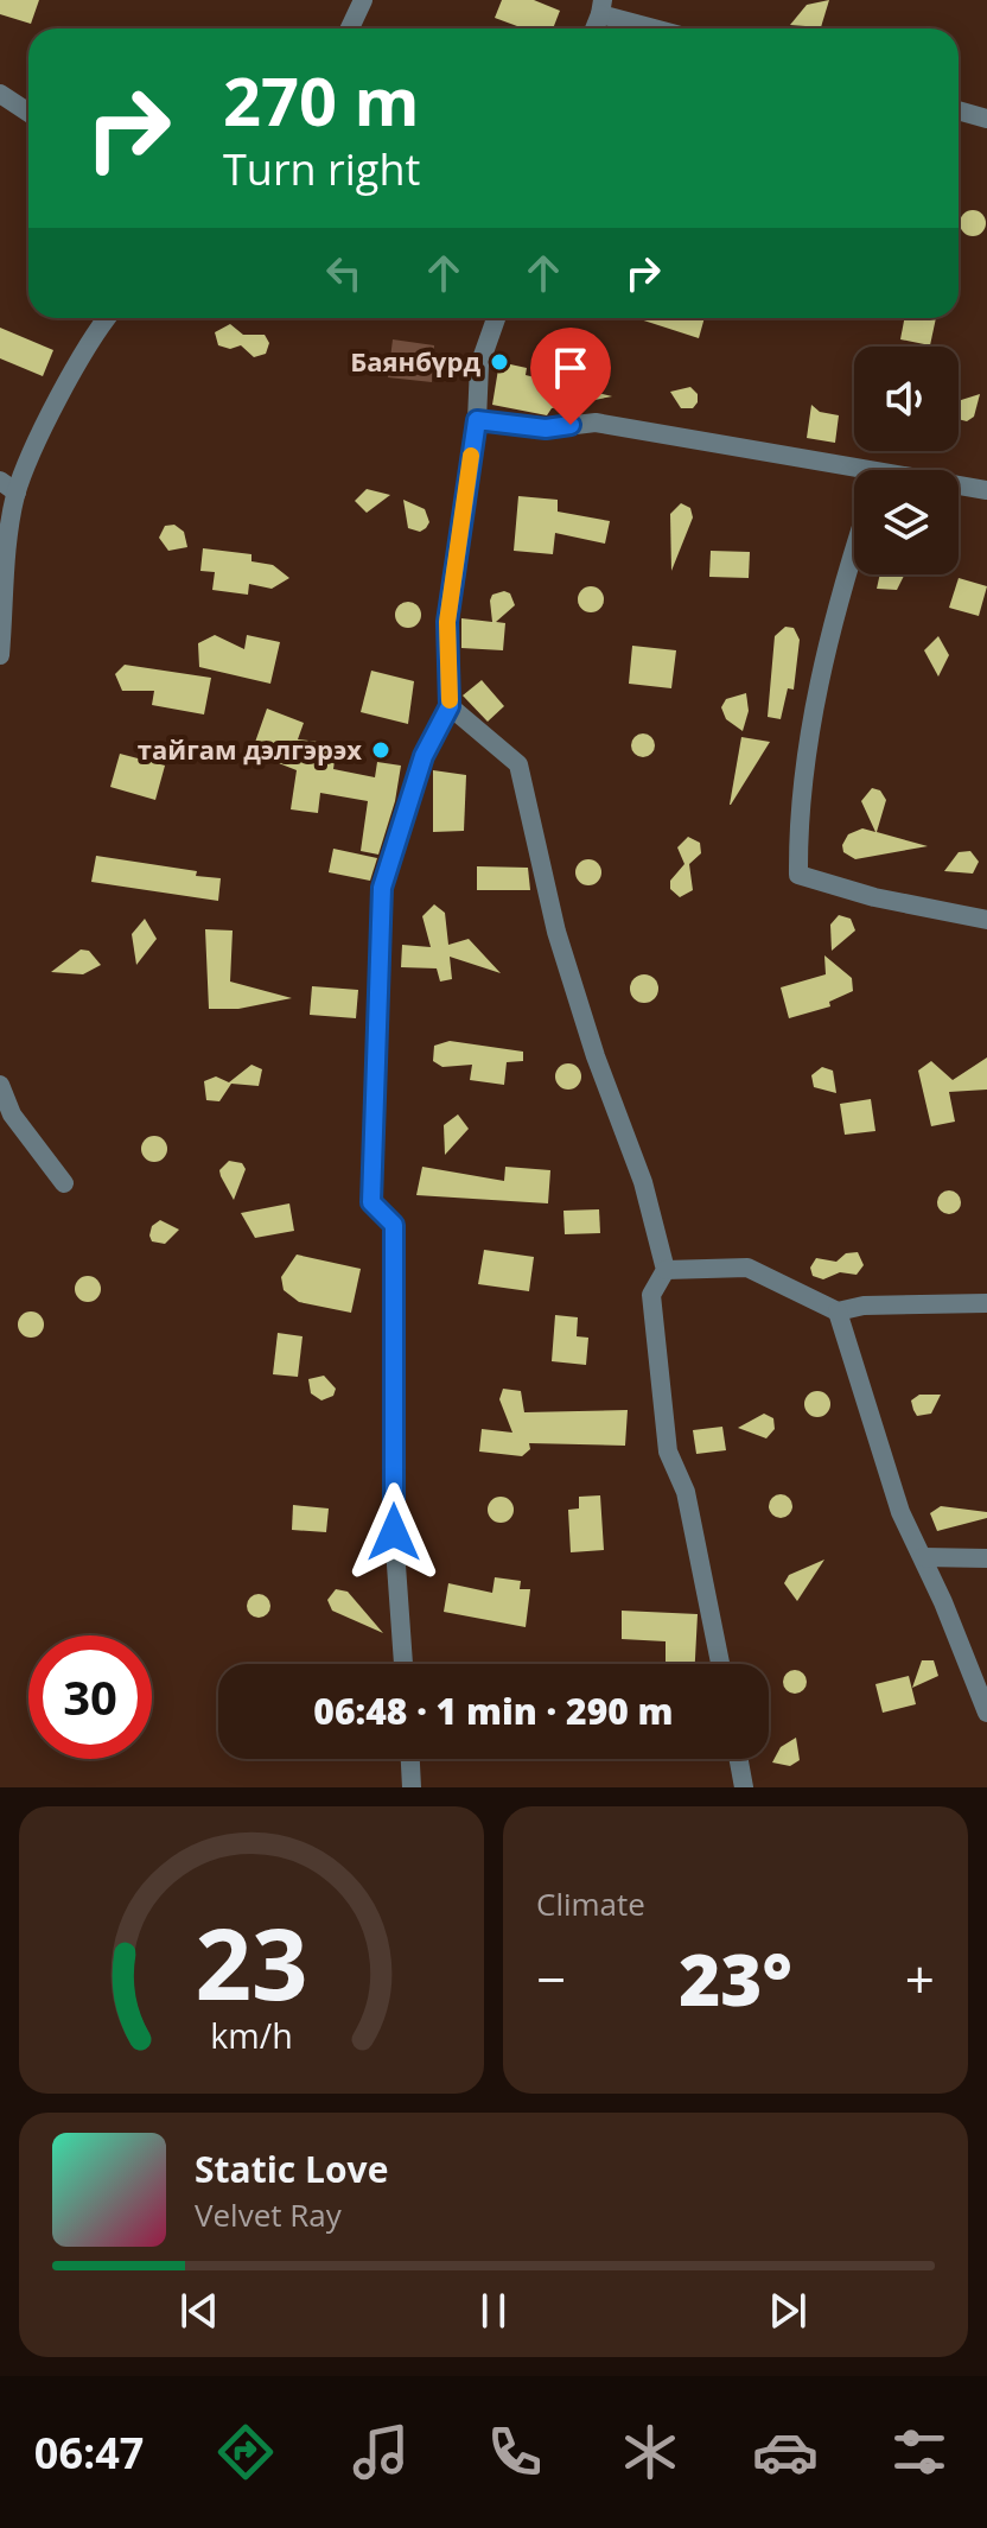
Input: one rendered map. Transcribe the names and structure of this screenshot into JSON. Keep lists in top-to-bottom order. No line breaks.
{"places":["Баянбүрд","тайгам дэлгэрэх"],"page":{"turn":["270 m","Turn right"],"limit":"30","trip":"06:48 · 1 min · 290 m","tile":"Climate","heat":["−","23°","+"],"song":["Static Love","Velvet Ray"],"tabs":"06:47","gauge":["23","km/h"]}}
